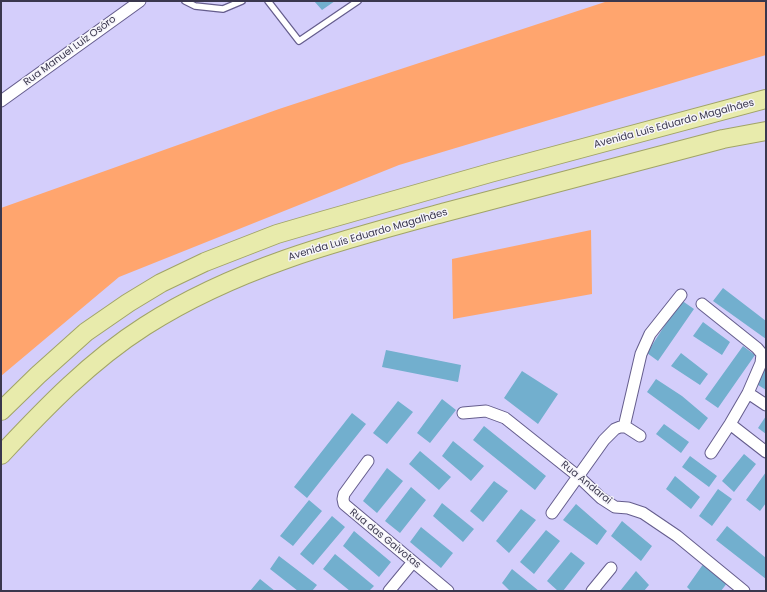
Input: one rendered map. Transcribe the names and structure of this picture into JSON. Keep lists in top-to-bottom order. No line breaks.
{"streets":{"main road":["Avenida Luís Eduardo Magalhães"],"street":["Rua Manuel Luiz Osóro","Rua Andarai","Rua das Gaivotas"]}}
